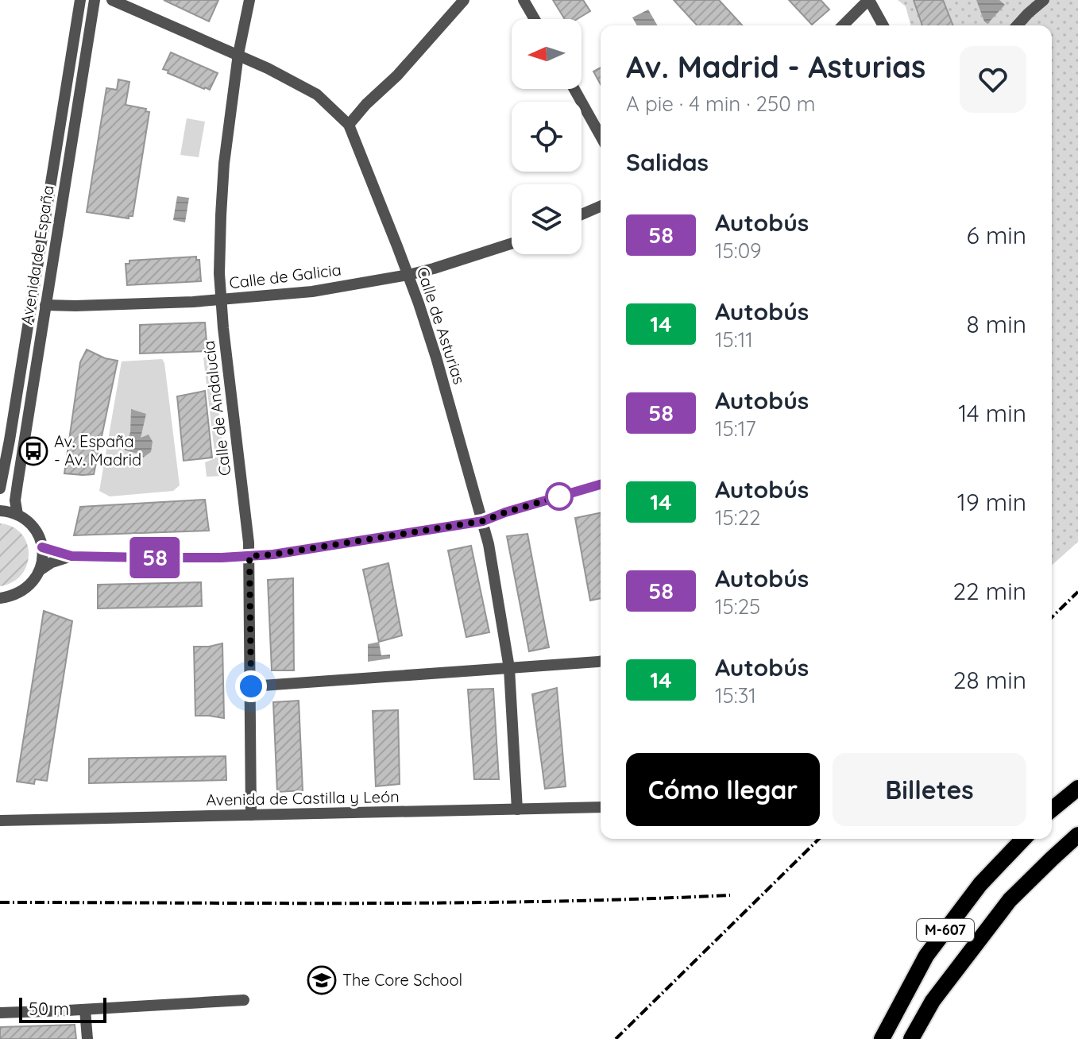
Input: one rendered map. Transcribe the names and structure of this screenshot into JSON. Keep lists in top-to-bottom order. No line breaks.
{"streets":{"highway":["M-607"],"street":["Avenida de España","Calle de Galicia","Calle de Asturias","Calle de Andalucía","Avenida de Castilla y León"]},"crossings":[["Avenida de España","Calle de Galicia"],["Calle de Galicia","Calle de Asturias"],["Calle de Galicia","Calle de Andalucía"],["Calle de Asturias","Calle de Andalucía"],["Calle de Asturias","Avenida de Castilla y León"],["Calle de Andalucía","Avenida de Castilla y León"]],"places":{"bus stop":["Av. España - Av. Madrid"],"school or university":["The Core School"]},"lines":["bus line 58"],"scale_bar":"50 m","north":"left","page":{"on_map":"58","heading":[["Av. Madrid - Asturias","A pie · 4 min · 250 m"],"Salidas"],"list":[{"mark":"58","name":"Autobús","note":"15:09","value":"6 min"},{"mark":"14","name":"Autobús","note":"15:11","value":"8 min"},{"mark":"58","name":"Autobús","note":"15:17","value":"14 min"},{"mark":"14","name":"Autobús","note":"15:22","value":"19 min"},{"mark":"58","name":"Autobús","note":"15:25","value":"22 min"},{"mark":"14","name":"Autobús","note":"15:31","value":"28 min"}],"buttons":["Cómo llegar","Billetes"],"scale":"50 m"}}
